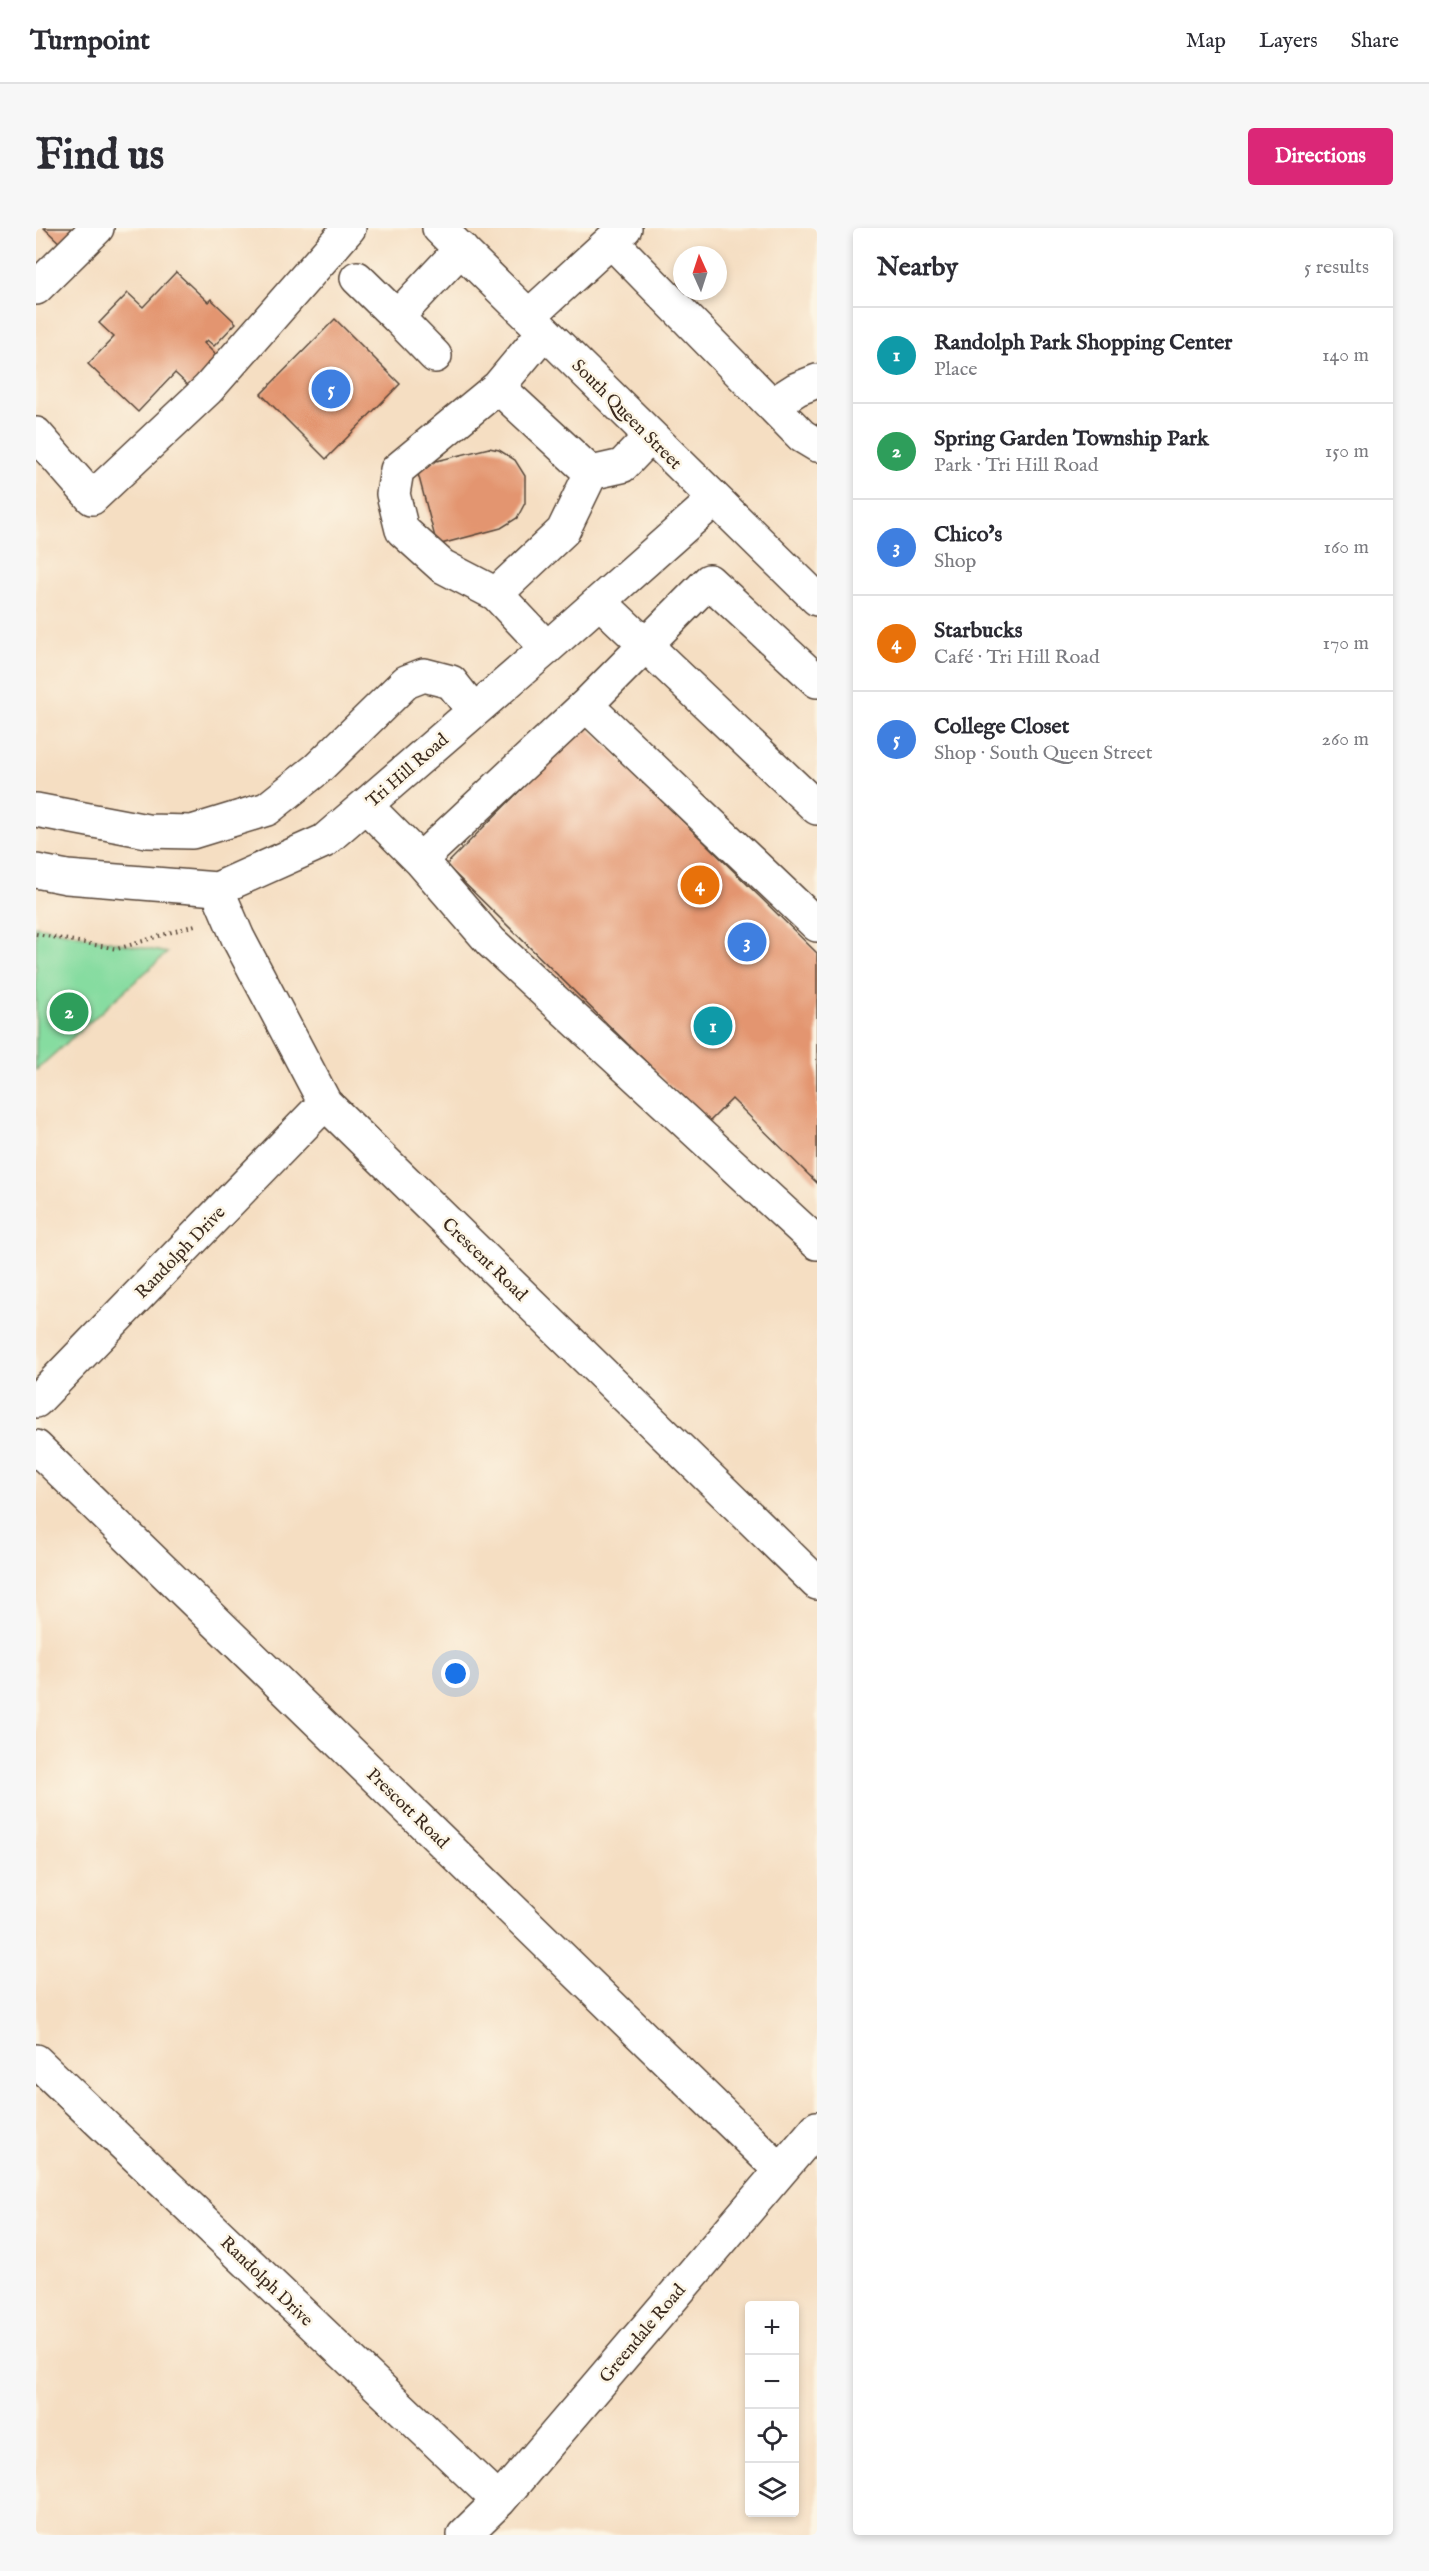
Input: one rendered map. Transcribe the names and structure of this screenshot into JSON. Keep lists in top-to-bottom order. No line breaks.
{"streets":{"street":["South Queen Street","Tri Hill Road","Randolph Drive","Crescent Road","Prescott Road","Greendale Road"]},"crossings":[["South Queen Street","Tri Hill Road"],["Tri Hill Road","Crescent Road"],["Randolph Drive","Crescent Road"],["Randolph Drive","Greendale Road"],["Prescott Road","Greendale Road"]],"north":"top","page":{"header":"Turnpoint","nav":["Map","Layers","Share"],"buttons":"Directions","title":"Find us","heading":["Nearby","5 results"],"list":[{"mark":"1","name":"Randolph Park Shopping Center","note":"Place","value":"140 m"},{"mark":"2","name":"Spring Garden Township Park","note":"Park · Tri Hill Road","value":"150 m"},{"mark":"3","name":"Chico's","note":"Shop","value":"160 m"},{"mark":"4","name":"Starbucks","note":"Café · Tri Hill Road","value":"170 m"},{"mark":"5","name":"College Closet","note":"Shop · South Queen Street","value":"260 m"}],"pins":["5","4","3","2","1"],"map_buttons":["+","−"]}}
